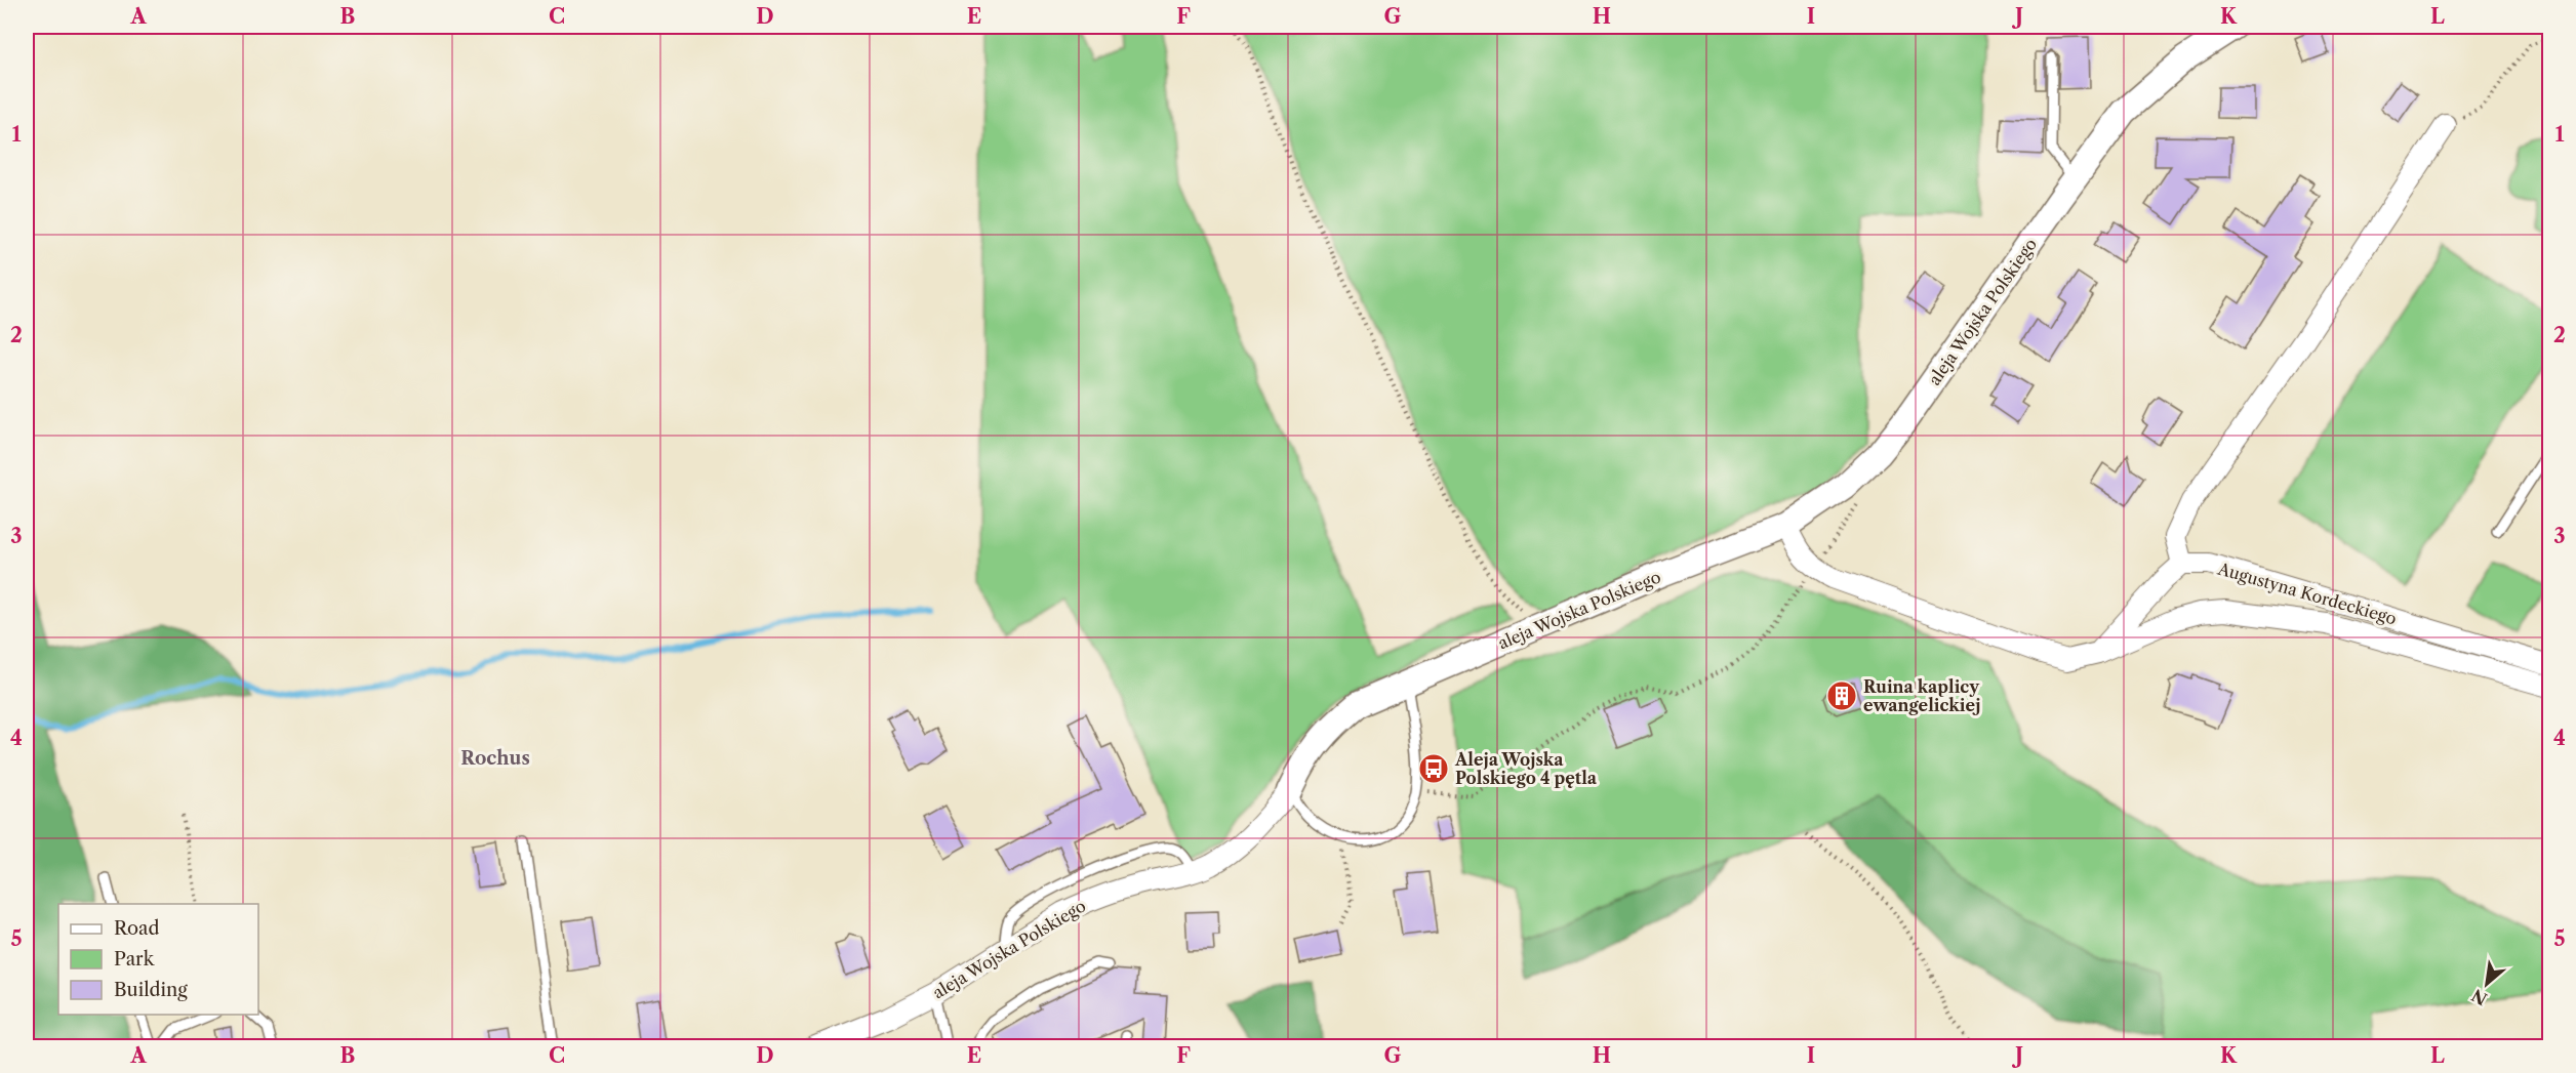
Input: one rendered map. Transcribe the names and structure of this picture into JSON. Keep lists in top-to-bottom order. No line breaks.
{"streets":{"street":["aleja Wojska Polskiego","Augustyna Kordeckiego"]},"crossings":[["aleja Wojska Polskiego","Augustyna Kordeckiego"]],"districts":["Rochus"],"places":{"building":["Ruina kaplicy ewangelickiej"],"bus stop":["Aleja Wojska Polskiego 4 pętla"]},"legend":["Road","Park","Building"],"north":"bottom left","grid":{"columns":["A","B","C","D","E","F","G","H","I","J","K","L"],"rows":["1","2","3","4","5"]}}
